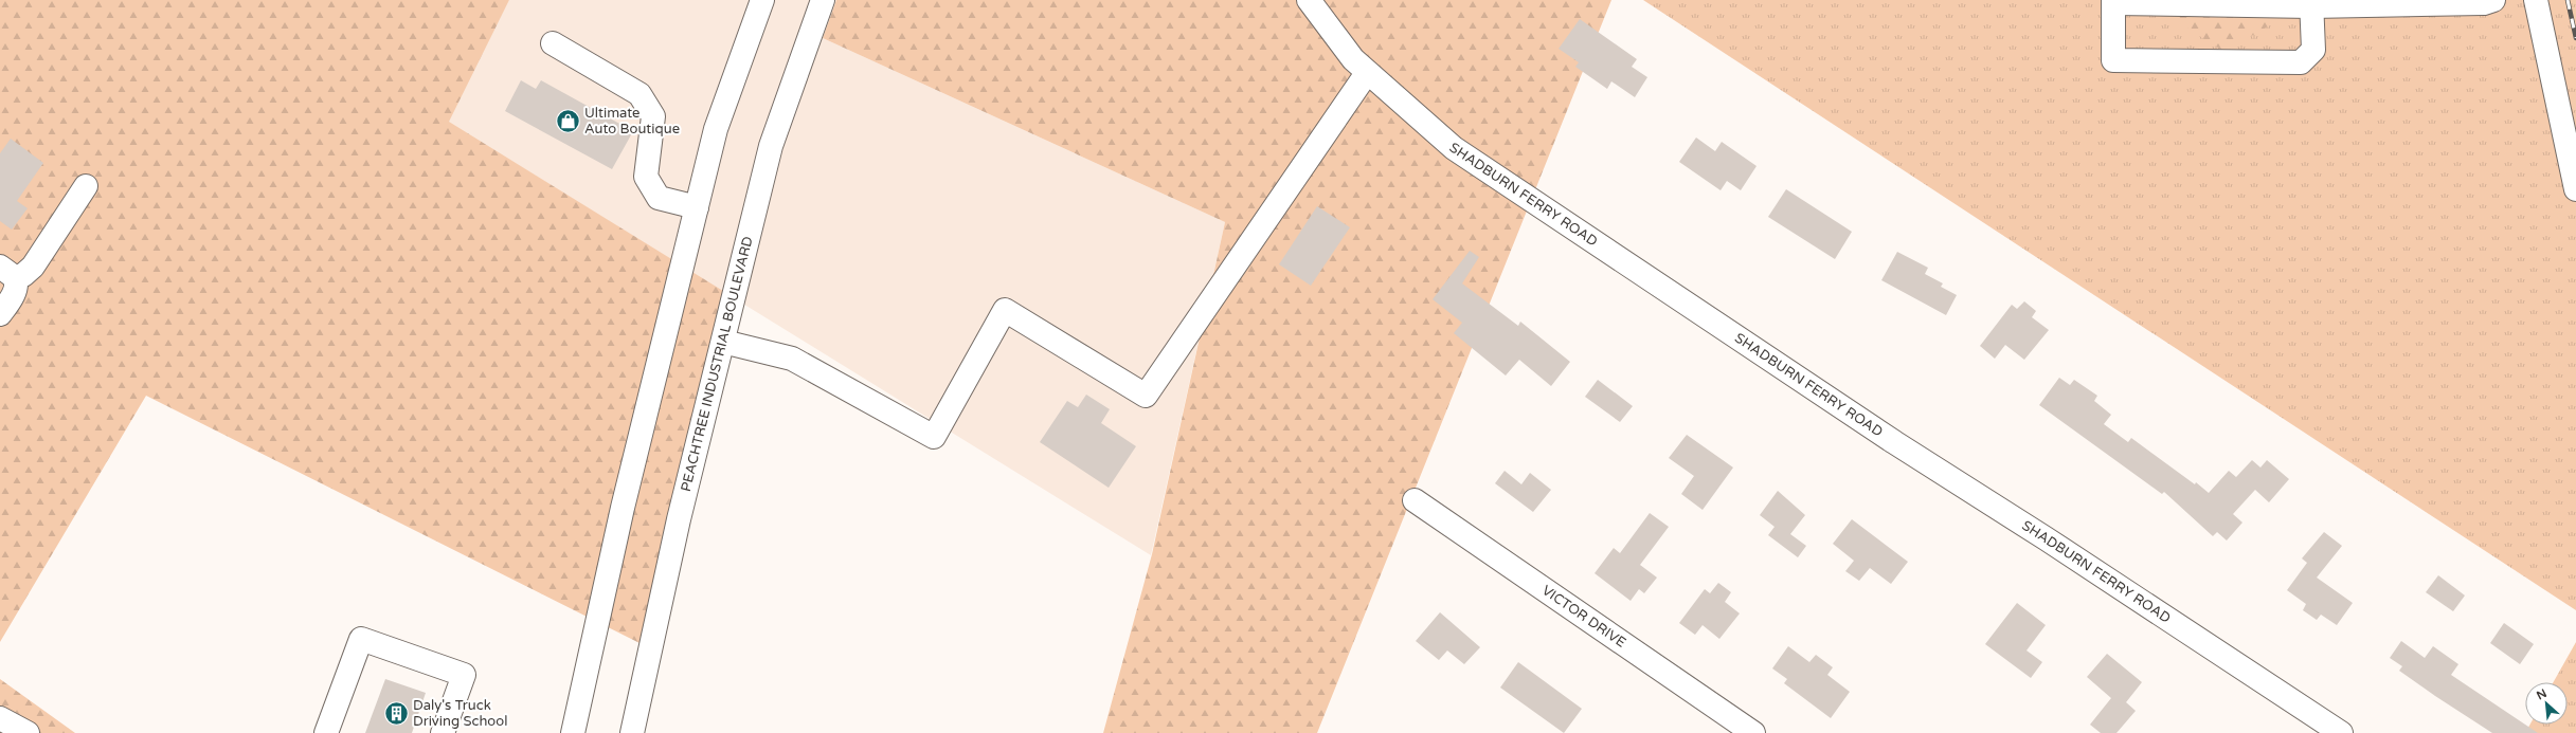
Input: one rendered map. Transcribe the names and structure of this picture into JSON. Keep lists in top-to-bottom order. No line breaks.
{"streets":{"street":["SHADBURN FERRY ROAD","PEACHTREE INDUSTRIAL BOULEVARD","VICTOR DRIVE"]},"places":{"shop":["Ultimate Auto Boutique"],"building":["Daly's Truck Driving School"]},"north":"top left"}
